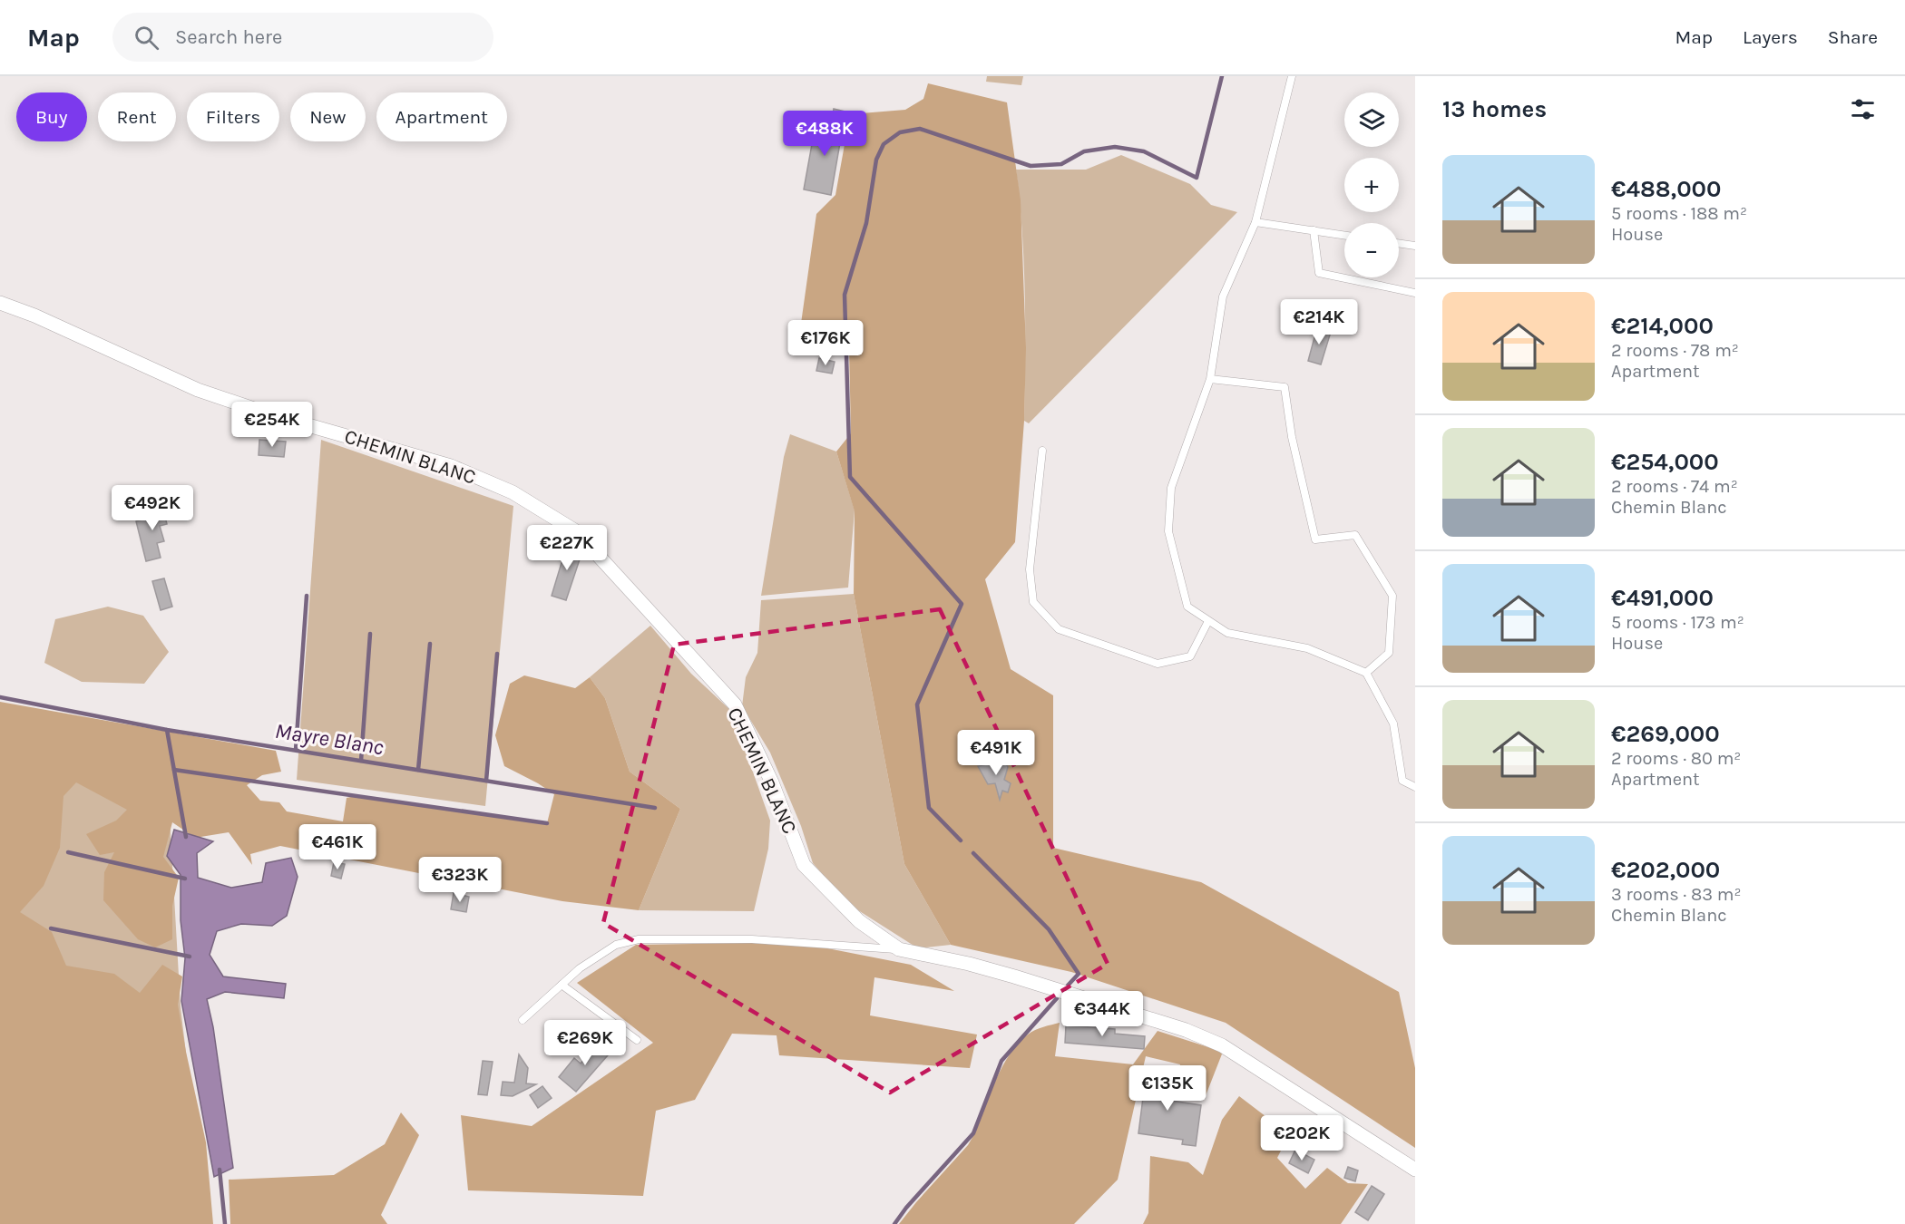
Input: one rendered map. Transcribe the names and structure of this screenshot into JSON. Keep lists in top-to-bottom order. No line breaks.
{"streets":{"street":["CHEMIN BLANC"]},"water":["Mayre Blanc"],"page":{"header":"Map","search":"Search here","nav":["Map","Layers","Share"],"heading":"13 homes","map_buttons":["+","−"],"chip":["Buy","Rent","Filters","New","Apartment"],"price":["€488K","€214K","€176K","€254K","€492K","€227K","€491K","€461K","€323K","€344K","€269K","€135K","€202K"],"list":[{"name":"€488,000","note":"5 rooms · 188 m² · House"},{"name":"€214,000","note":"2 rooms · 78 m² · Apartment"},{"name":"€254,000","note":"2 rooms · 74 m² · Chemin Blanc"},{"name":"€491,000","note":"5 rooms · 173 m² · House"},{"name":"€269,000","note":"2 rooms · 80 m² · Apartment"},{"name":"€202,000","note":"3 rooms · 83 m² · Chemin Blanc"}]}}
